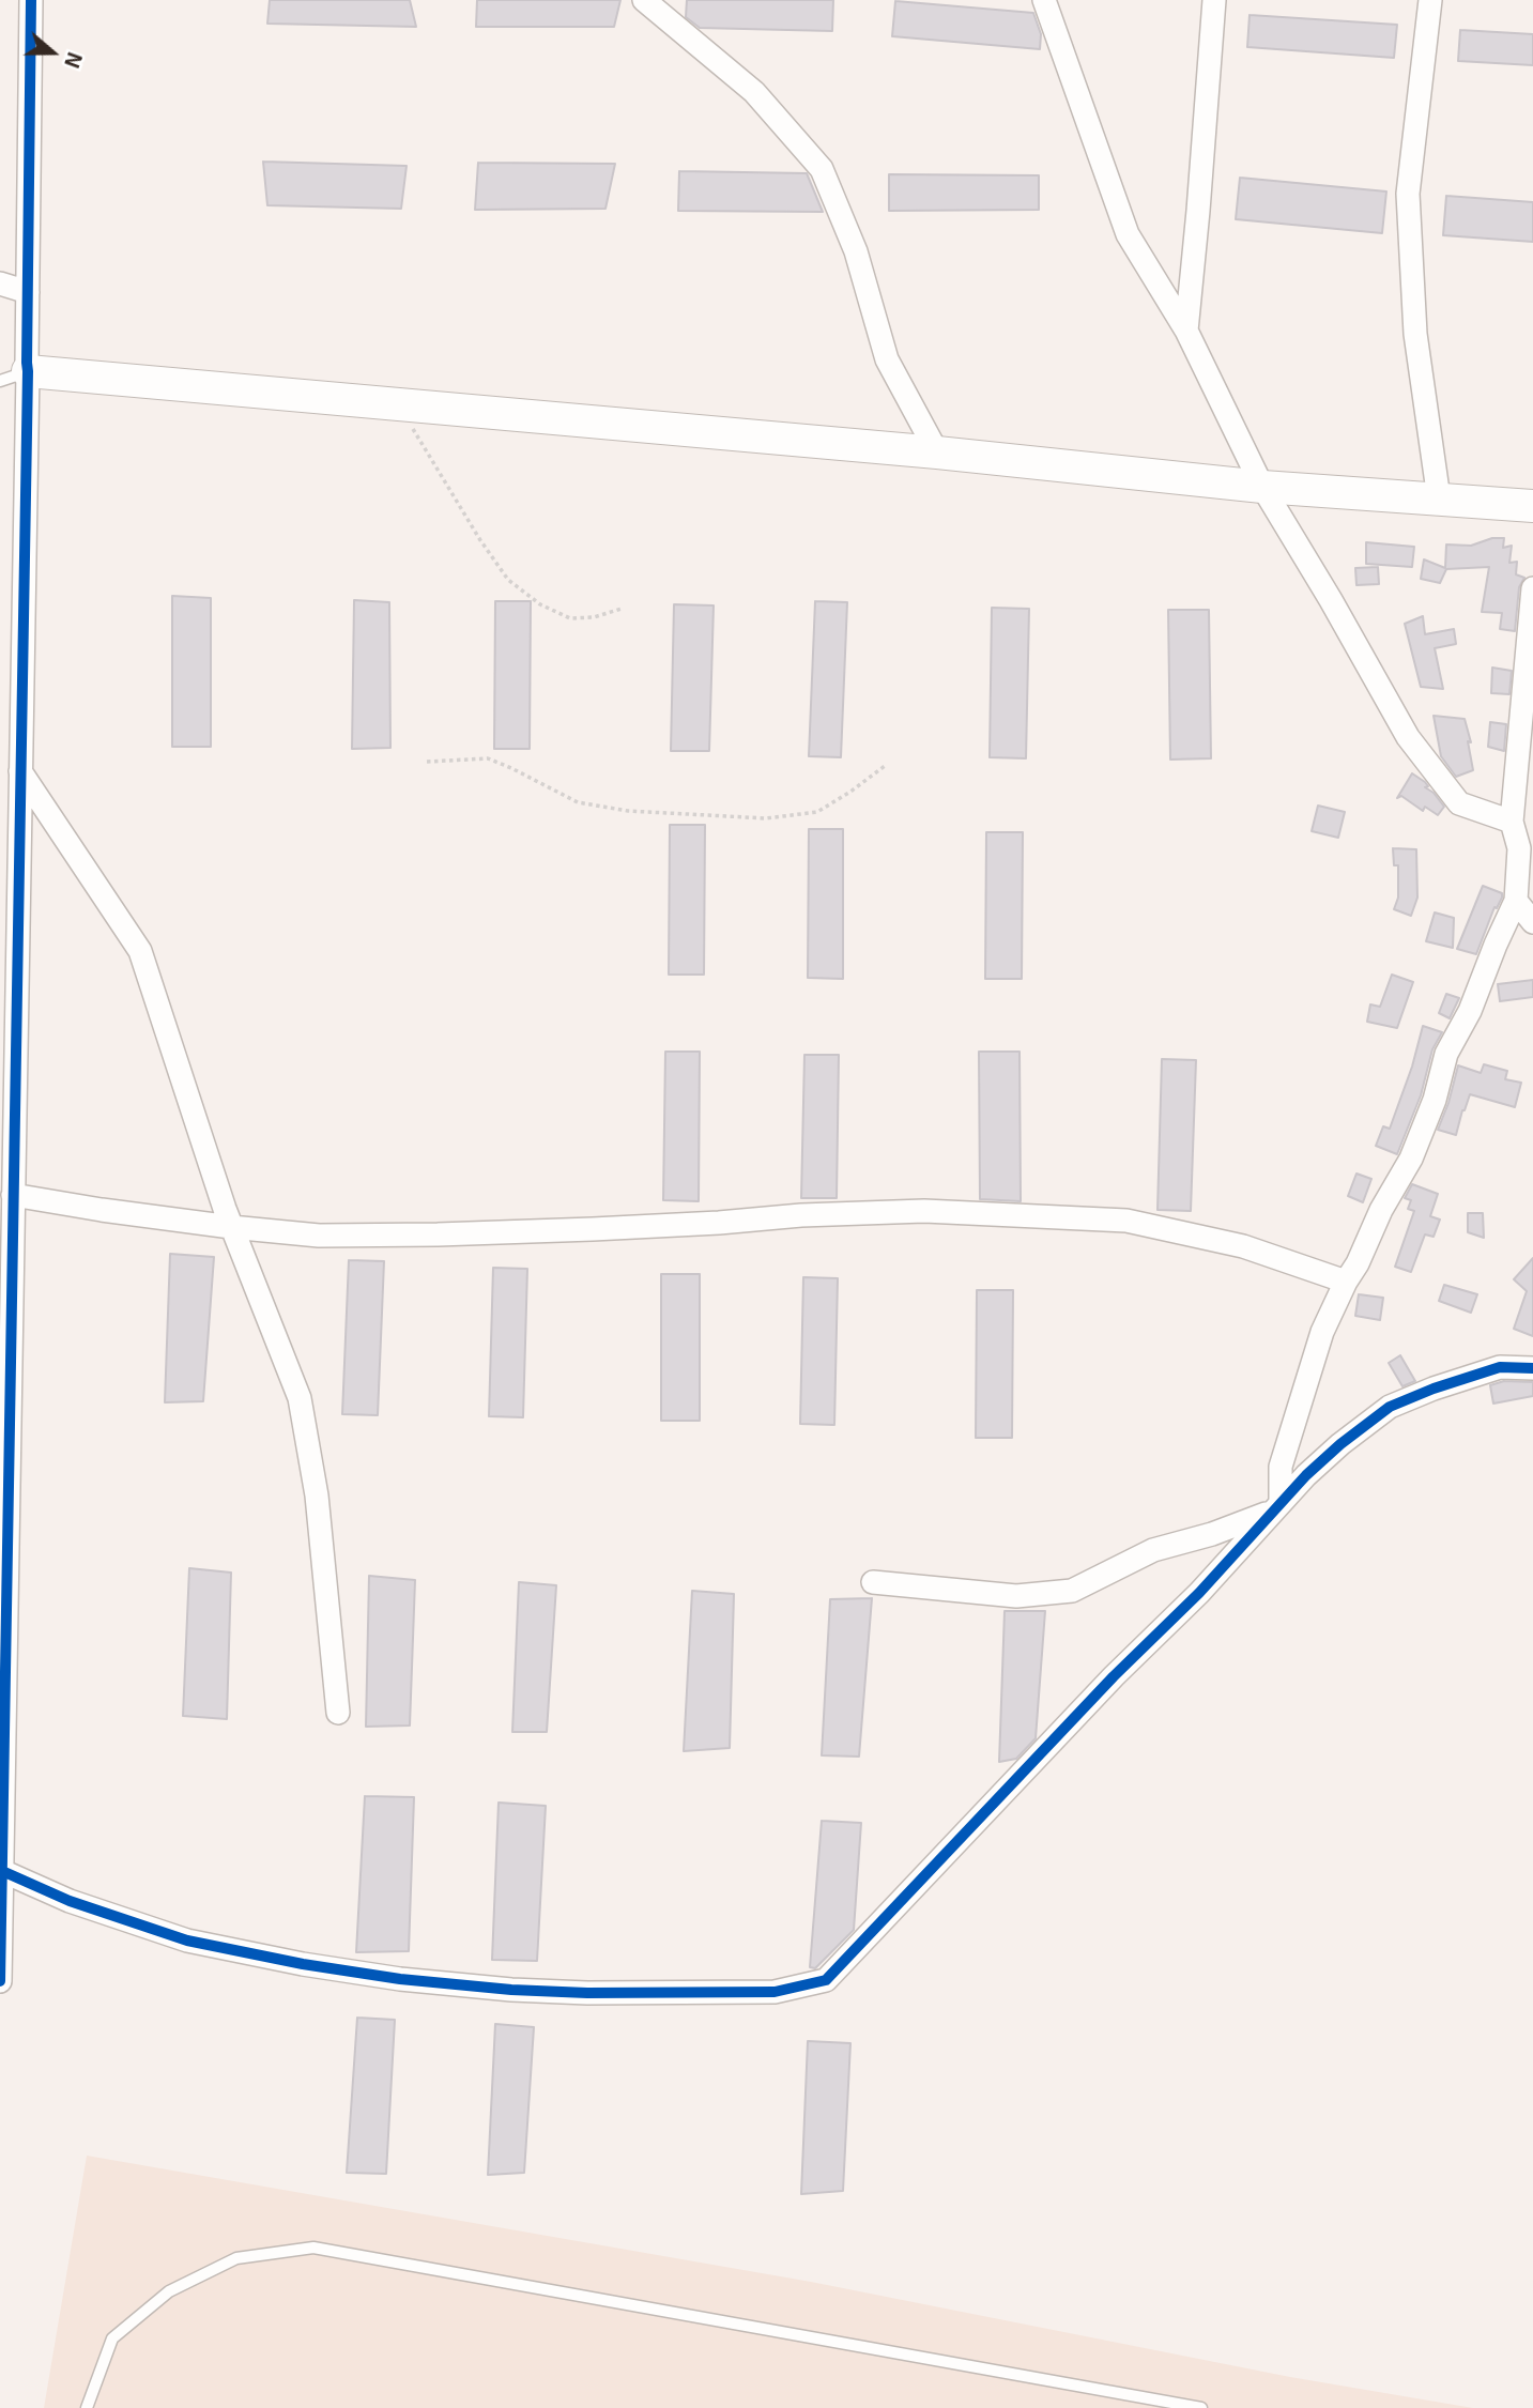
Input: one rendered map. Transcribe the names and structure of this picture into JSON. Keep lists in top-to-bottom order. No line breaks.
{"north":"right"}
